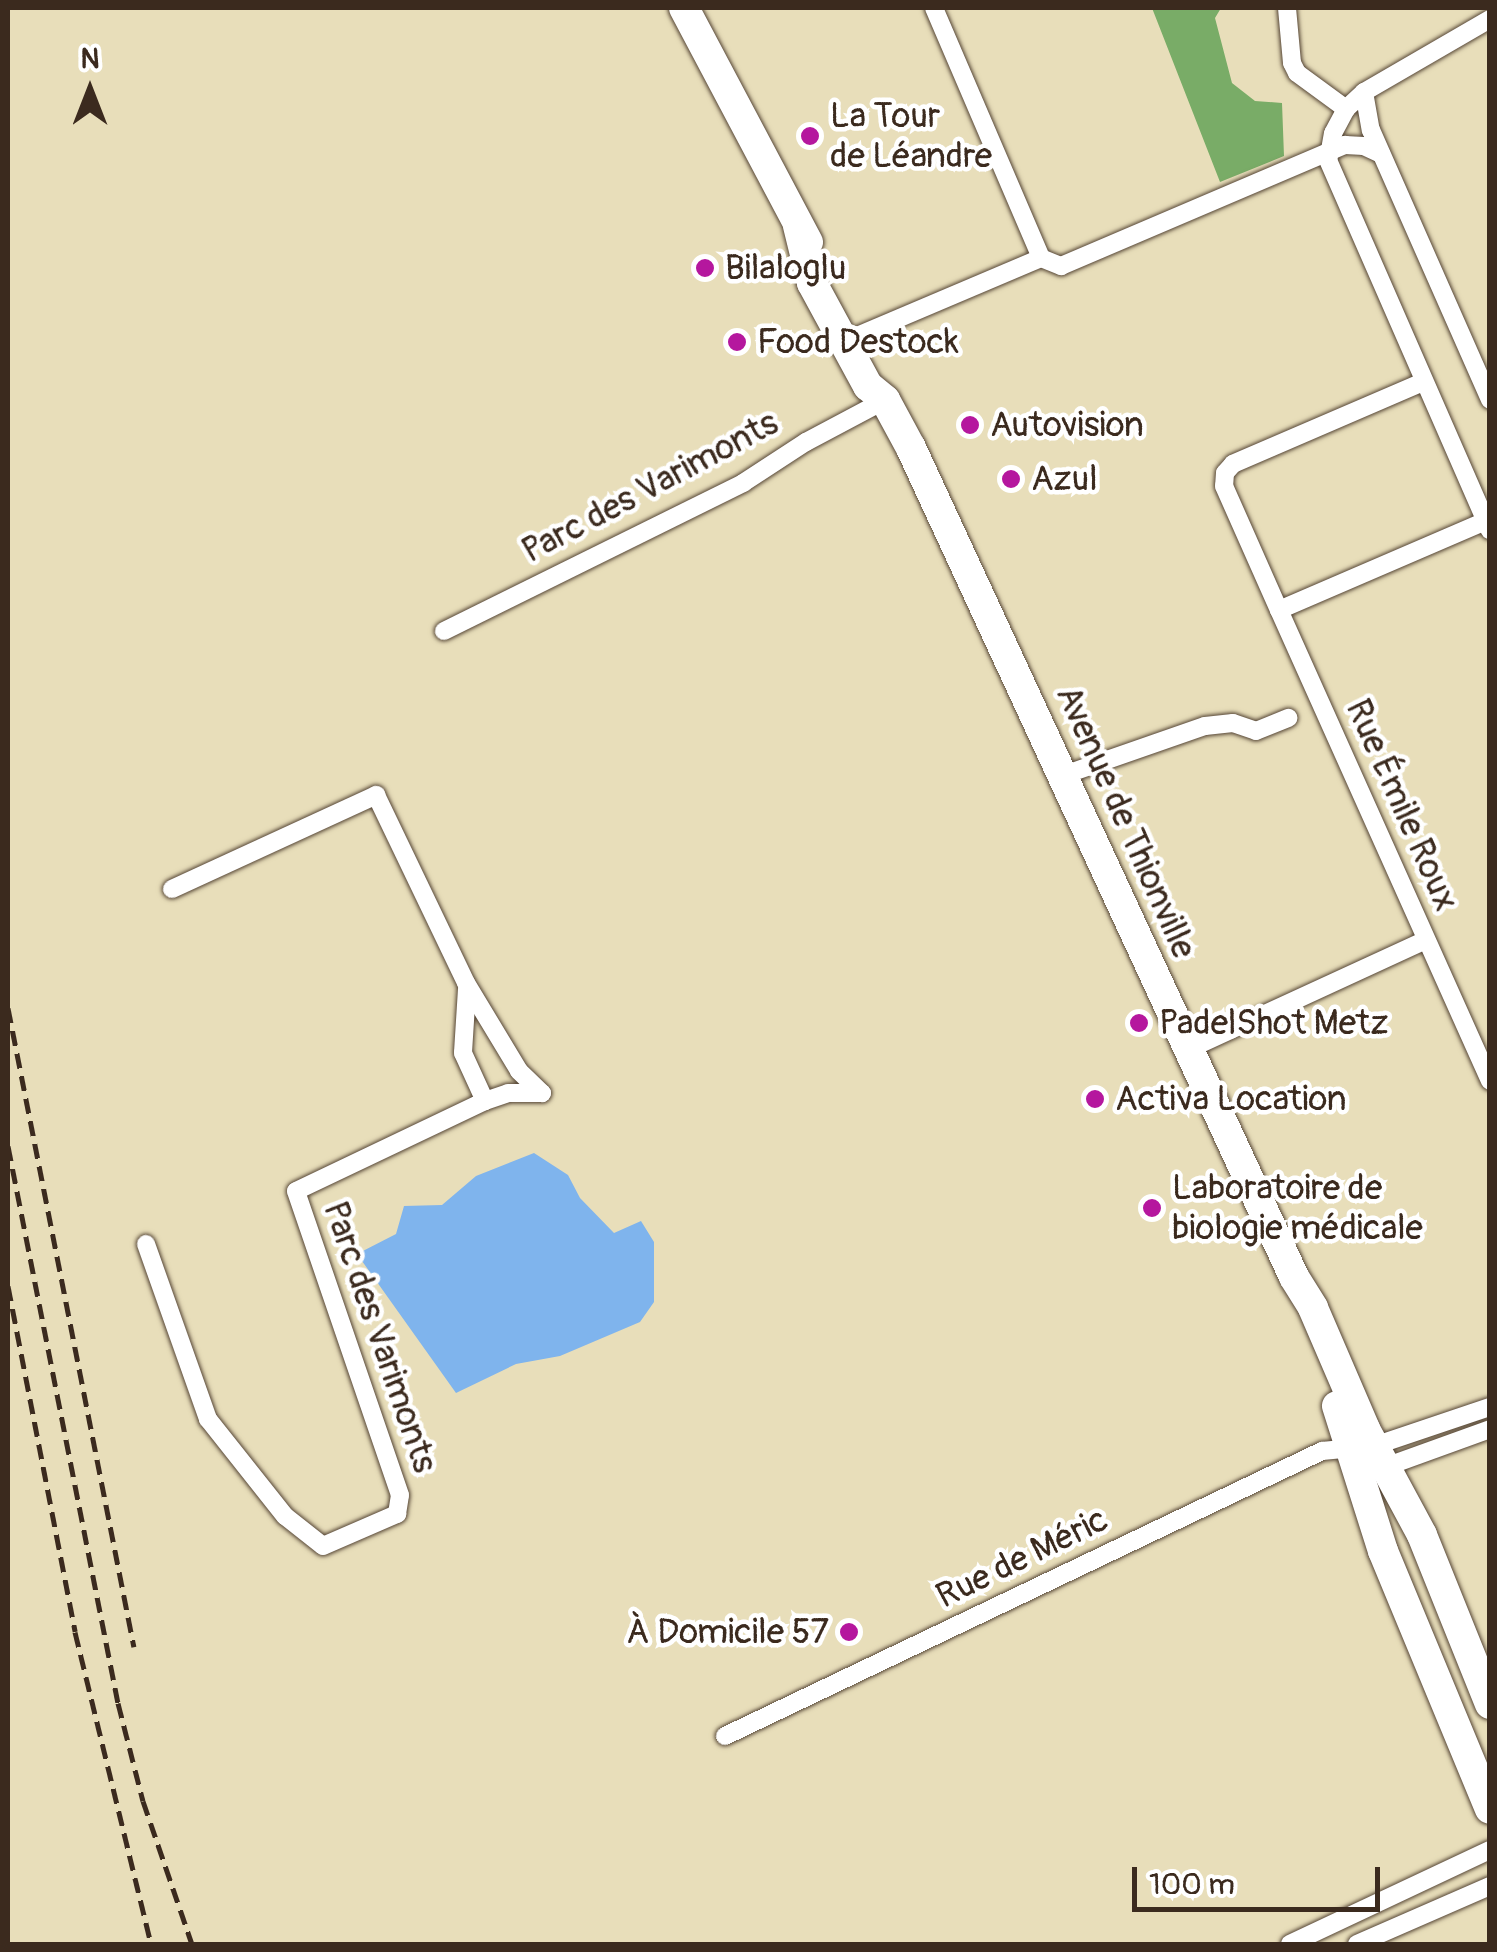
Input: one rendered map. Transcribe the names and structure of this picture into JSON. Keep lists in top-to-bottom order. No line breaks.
{"streets":{"main road":["Avenue de Thionville"],"street":["Parc des Varimonts","Rue Émile Roux","Rue de Méric"]},"crossings":[["Parc des Varimonts","Avenue de Thionville"],["Avenue de Thionville","Rue de Méric"]],"places":["La Tour de Léandre","Bilaloglu","Food Destock","Autovision","Azul","PadelShot Metz","Activa Location","Laboratoire de biologie médicale","À Domicile 57"],"scale_bar":"100 m","north":"top"}
